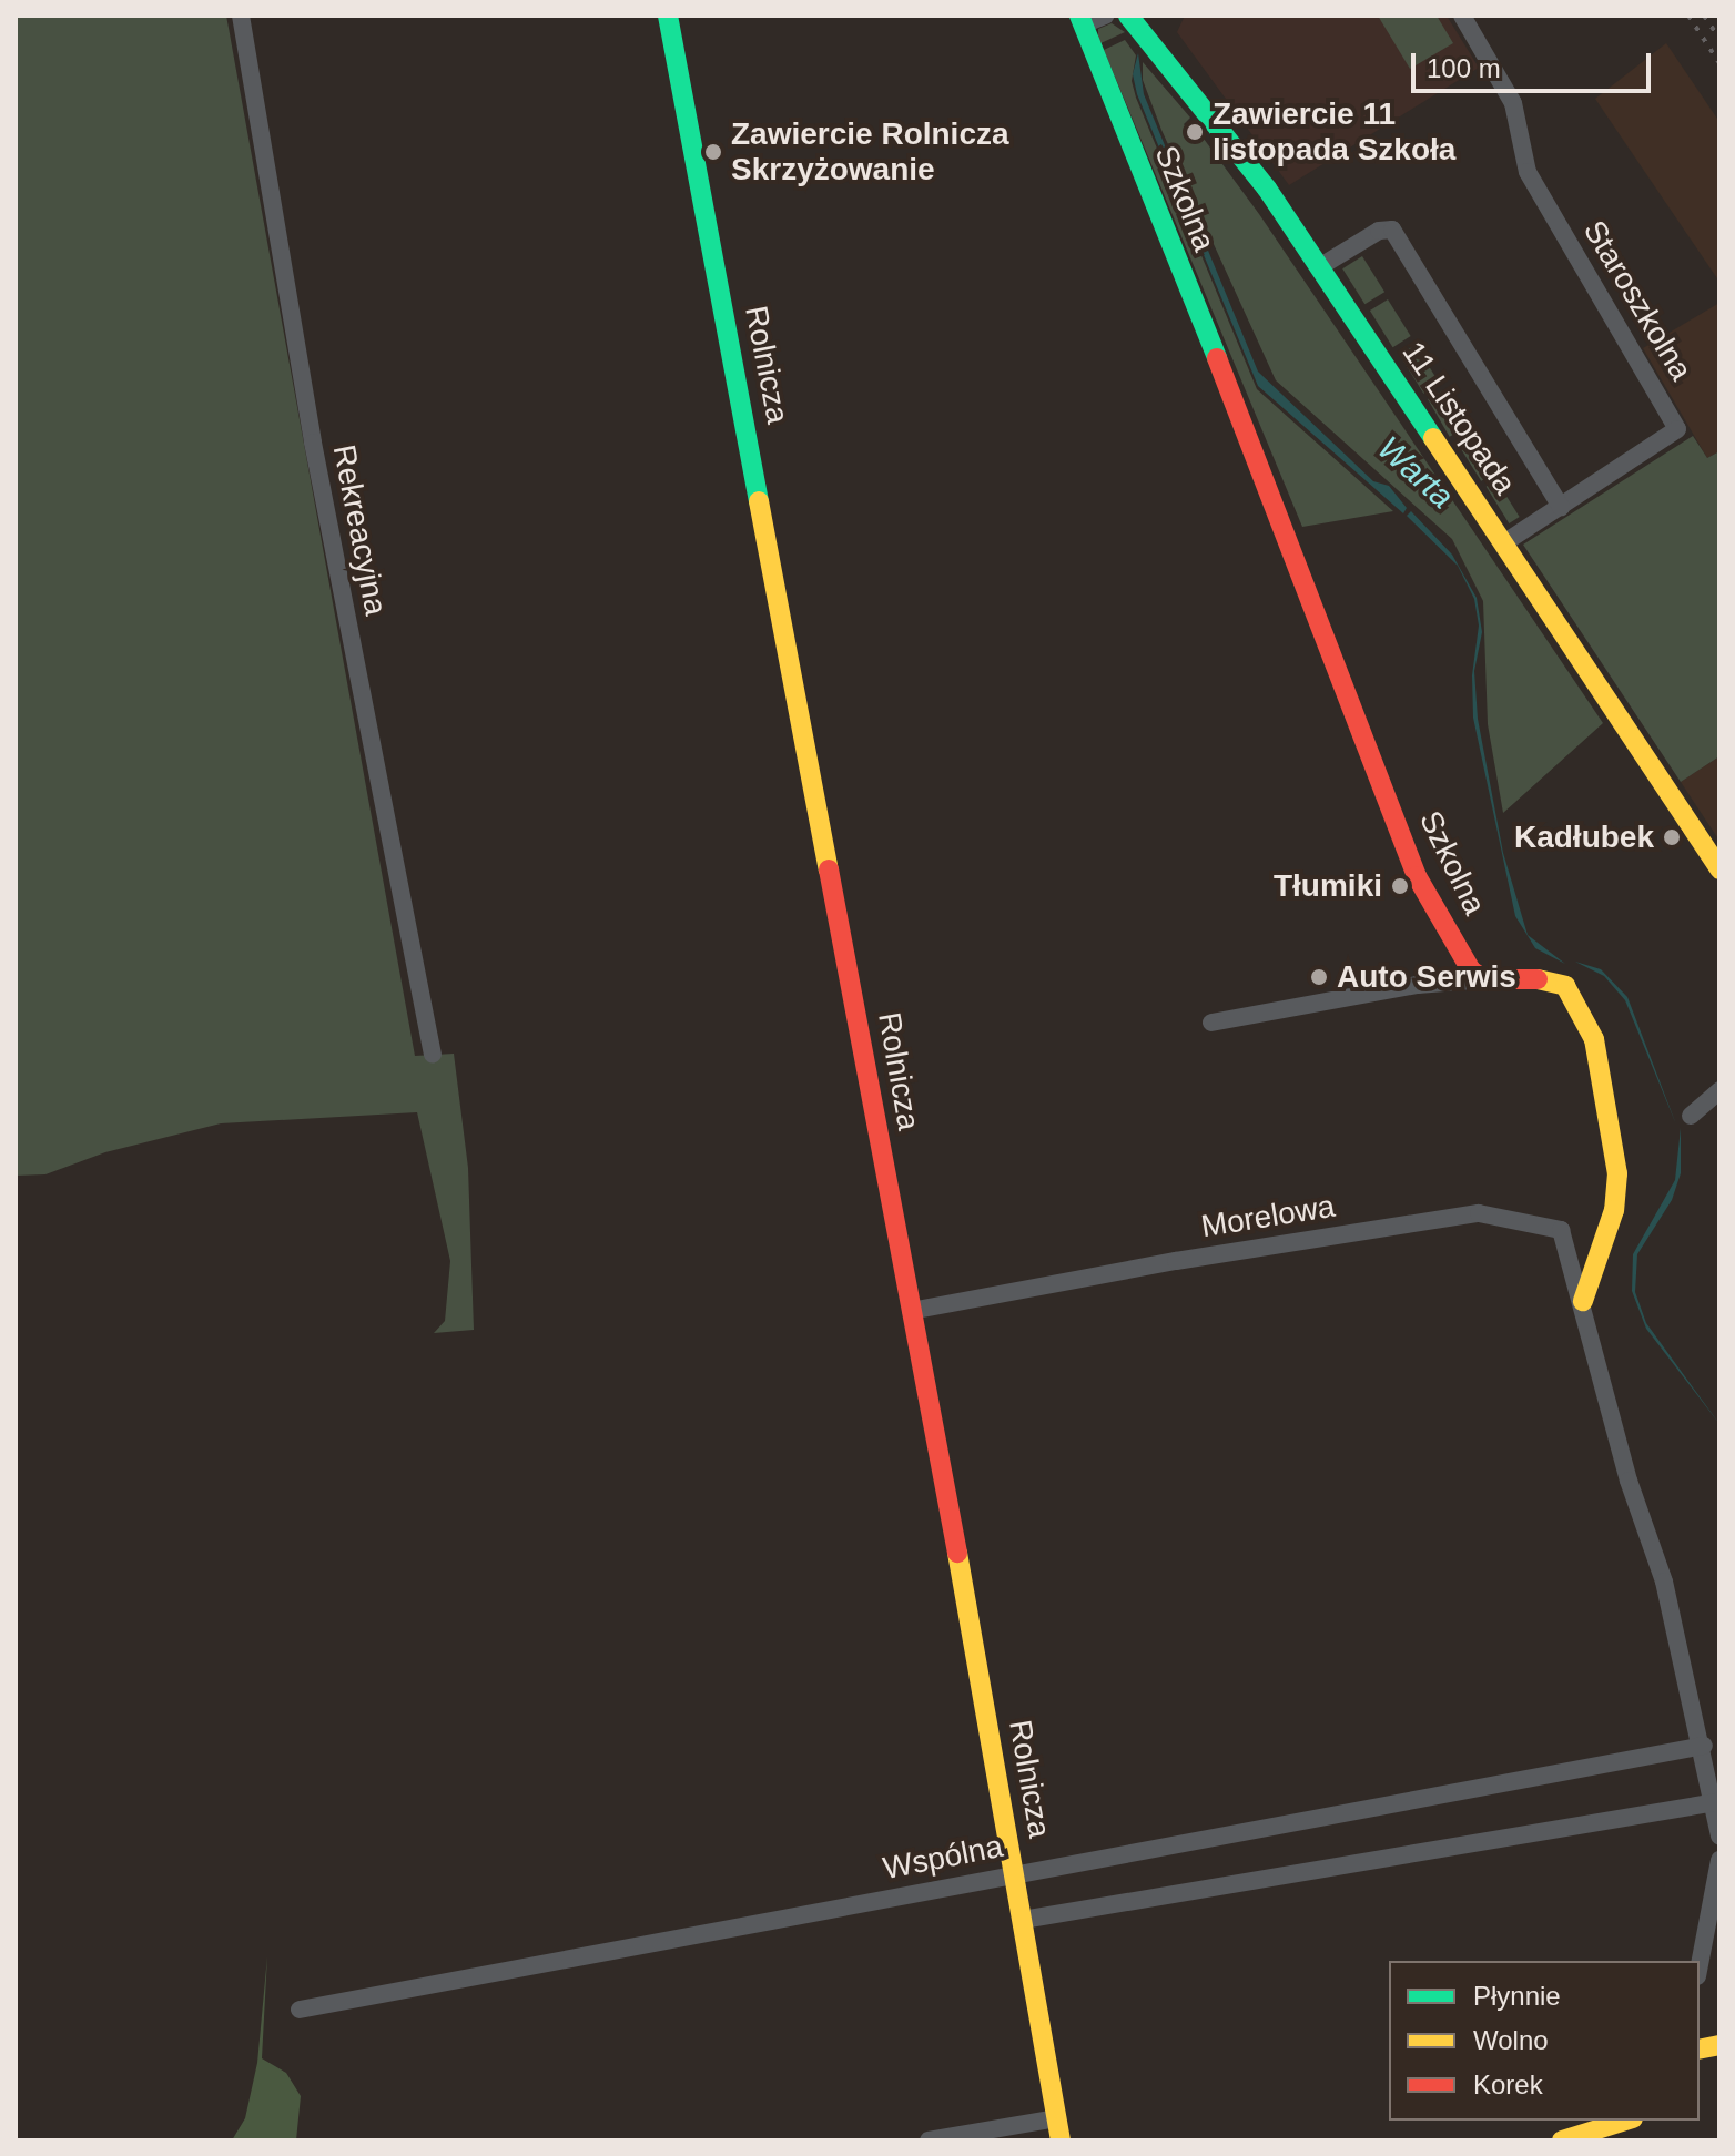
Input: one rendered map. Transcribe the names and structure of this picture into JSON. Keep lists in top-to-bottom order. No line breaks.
{"streets":{"street":["Szkolna","Staroszkolna","Rolnicza","11 Listopada","Rekreacyjna","Morelowa","Wspólna"]},"crossings":[["Staroszkolna","11 Listopada"],["Rolnicza","Morelowa"],["Rolnicza","Wspólna"]],"water":["Warta"],"places":["Zawiercie 11 listopada Szkoła","Zawiercie Rolnicza Skrzyżowanie","Kadłubek","Tłumiki","Auto Serwis"],"legend":["Płynnie","Wolno","Korek"],"scale_bar":"100 m"}
